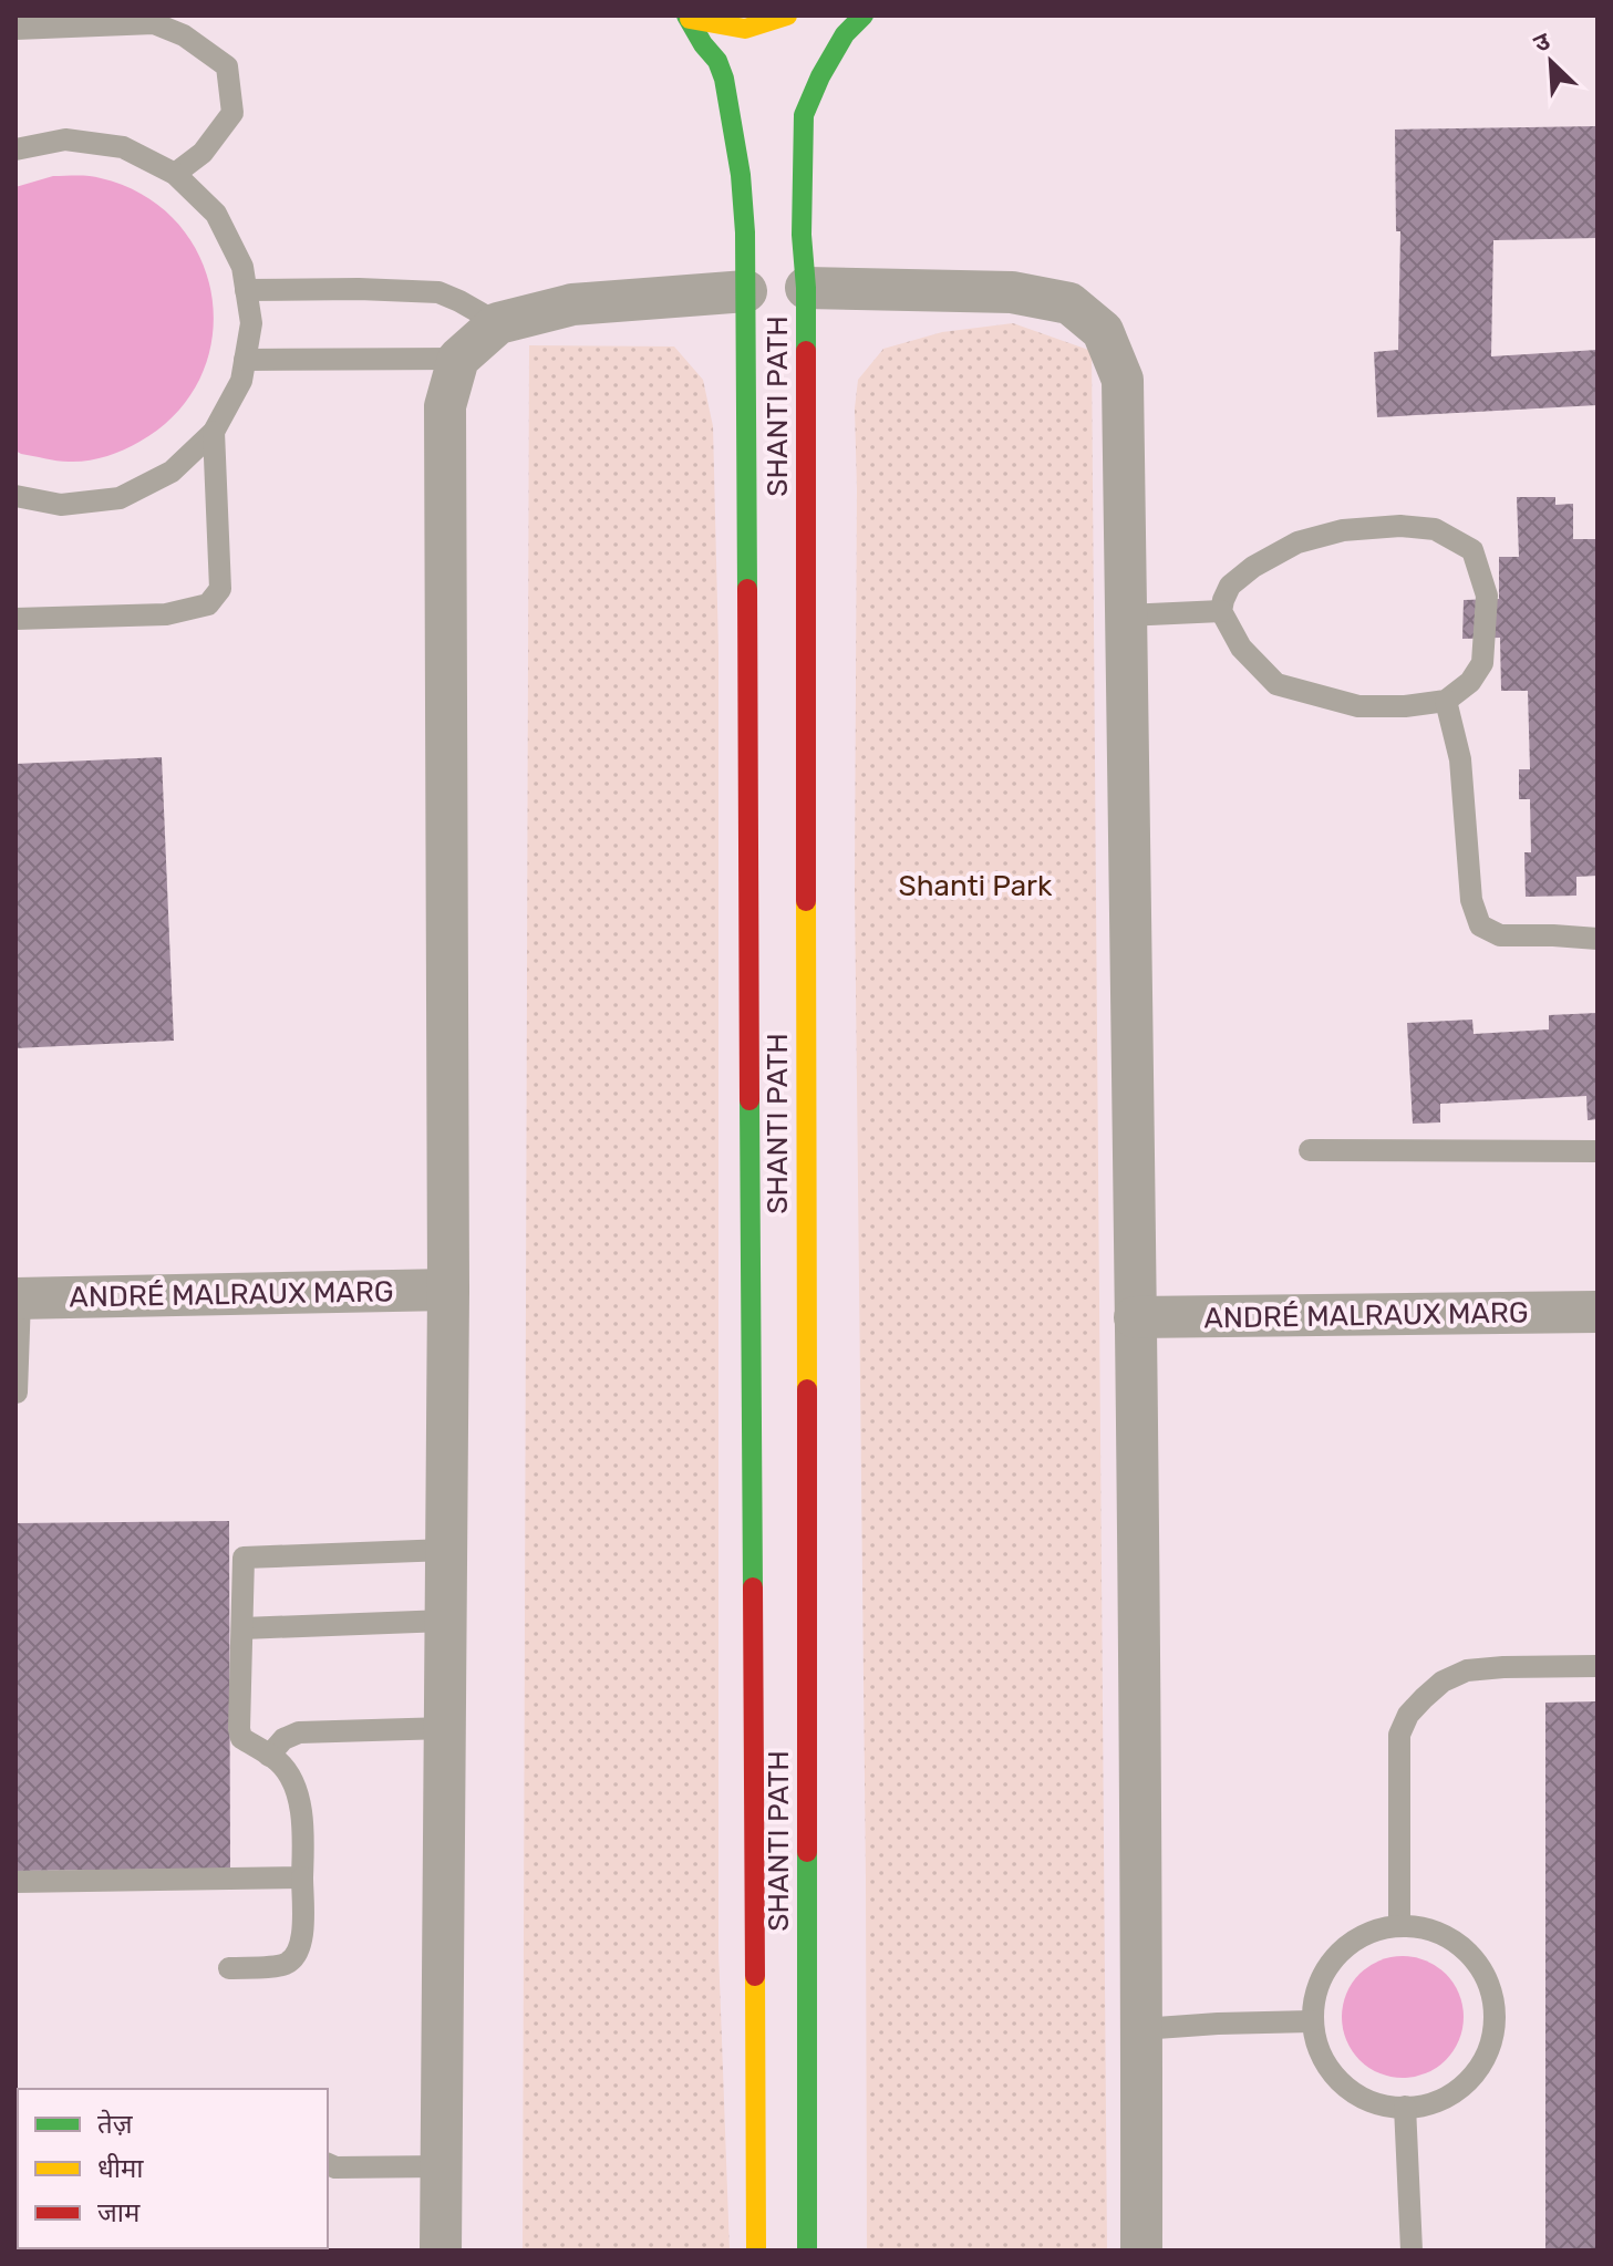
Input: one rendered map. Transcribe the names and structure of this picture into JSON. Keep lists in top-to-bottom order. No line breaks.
{"streets":{"main road":["SHANTI PATH"],"street":["ANDRÉ MALRAUX MARG"]},"parks":["Shanti Park"],"legend":["तेज़","धीमा","जाम"],"north":"top left"}
